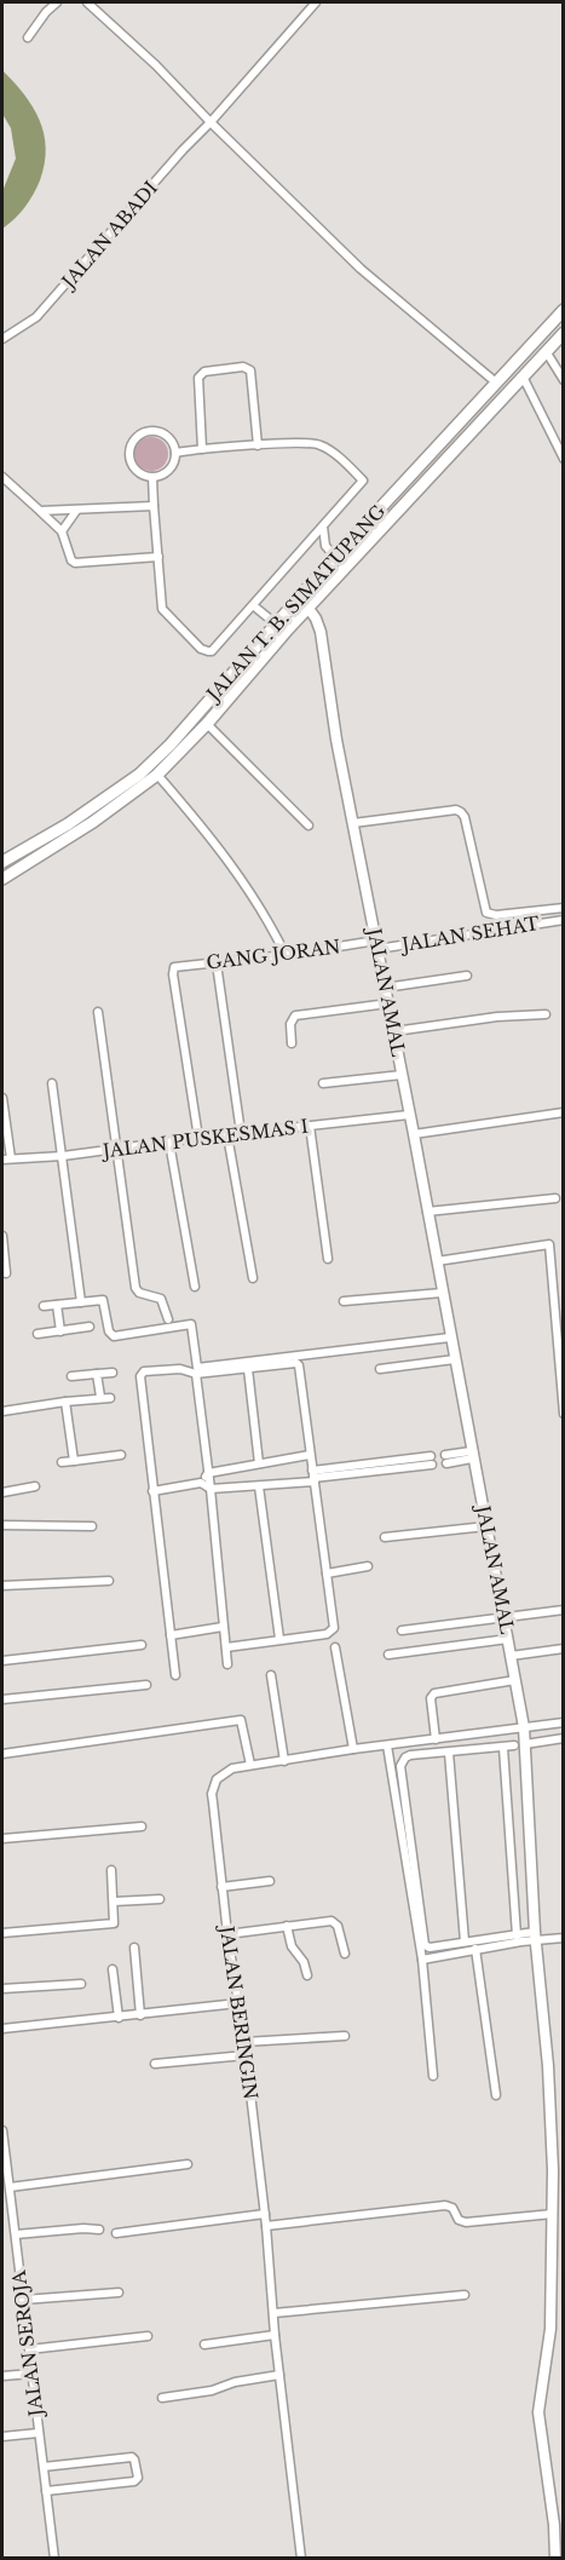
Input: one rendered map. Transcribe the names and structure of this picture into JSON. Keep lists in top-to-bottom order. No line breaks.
{"streets":{"main road":["JALAN T. B. SIMATUPANG"],"street":["JALAN ABADI","JALAN SEHAT","GANG JORAN","JALAN AMAL","JALAN PUSKESMAS I","JALAN BERINGIN","JALAN SEROJA"]},"crossings":[["JALAN T. B. SIMATUPANG","JALAN AMAL"],["JALAN SEHAT","GANG JORAN"],["JALAN SEHAT","JALAN AMAL"],["GANG JORAN","JALAN AMAL"],["GANG JORAN","JALAN PUSKESMAS I"],["JALAN AMAL","JALAN PUSKESMAS I"],["JALAN AMAL","JALAN BERINGIN"]]}
